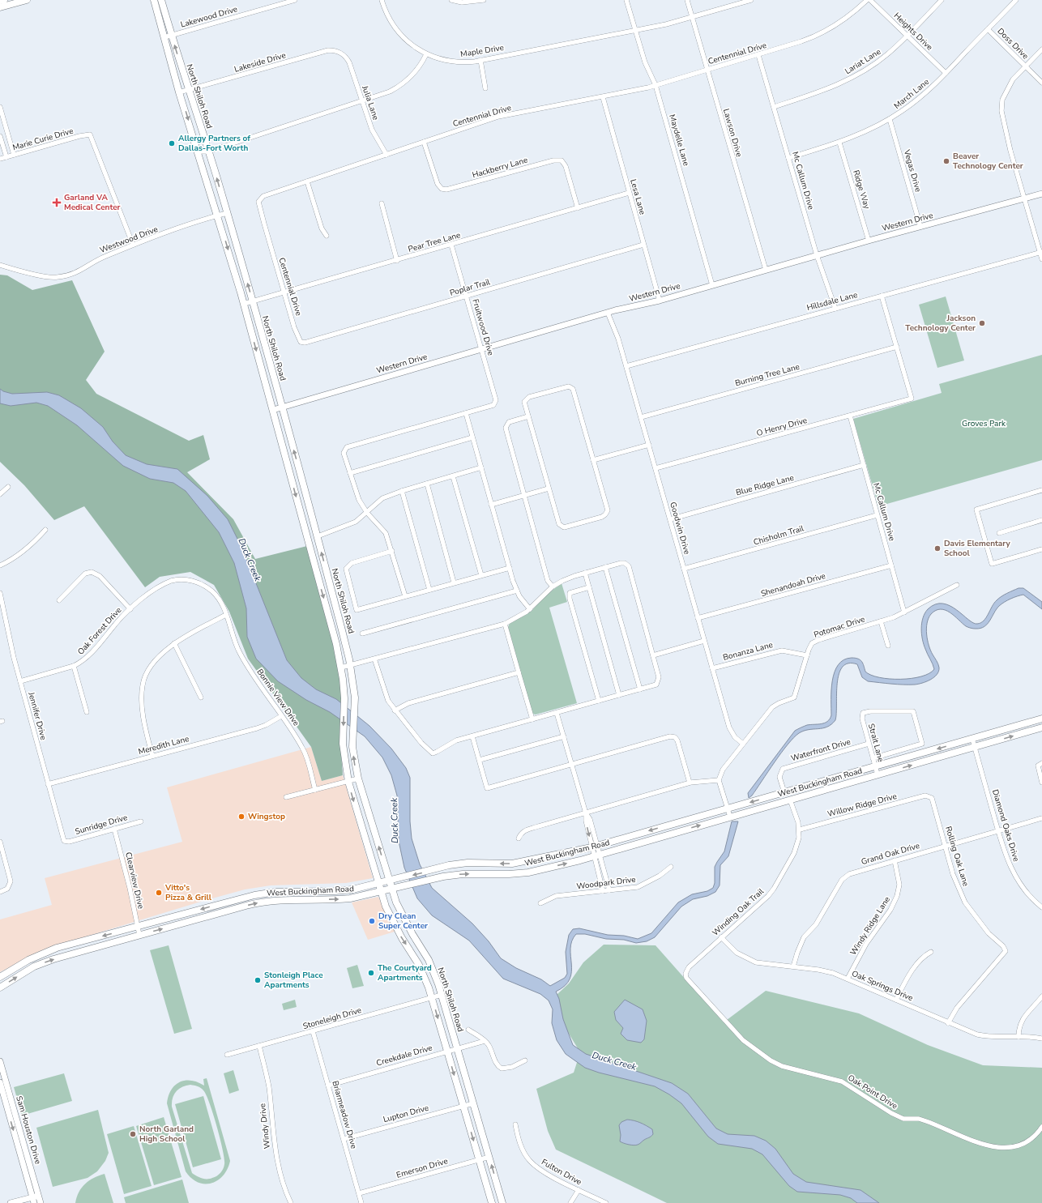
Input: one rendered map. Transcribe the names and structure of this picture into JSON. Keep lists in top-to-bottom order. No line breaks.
{"streets":{"main road":["North Shiloh Road","West Buckingham Road"],"street":["Lakewood Drive","Heights Drive","Doss Drive","Maple Drive","Centennial Drive","Lariat Lane","Lakeside Drive","March Lane","Julia Lane","Lawson Drive","Marie Curie Drive","Maydelle Lane","Hackberry Lane","Vegas Drive","Mc Callum Drive","Ridge Way","Lesa Lane","Western Drive","Westwood Drive","Pear Tree Lane","Poplar Trail","Hillsdale Lane","Fruitwood Drive","Burning Tree Lane","O Henry Drive","Blue Ridge Lane","Goodwin Drive","Chisholm Trail","Shenandoah Drive","Potomac Drive","Oak Forest Drive","Bonanza Lane","Bonnie View Drive","Jennifer Drive","Strait Lane","Meredith Lane","Waterfront Drive","Willow Ridge Drive","Sunridge Drive","Diamond Oaks Drive","Grand Oak Drive","Rolling Oak Lane","Clearview Drive","Woodpark Drive","Winding Oak Trail","Windy Ridge Lane","Oak Springs Drive","Stoneleigh Drive","Creekdale Drive","Oak Point Drive","Lupton Drive","Briarmeadow Drive","Windy Drive","Sam Houston Drive","Emerson Drive","Fulton Drive"]},"crossings":[["Lakewood Drive","North Shiloh Road"],["Heights Drive","Lariat Lane"],["Heights Drive","March Lane"],["Doss Drive","March Lane"],["Maple Drive","Lawson Drive"],["Maple Drive","Maydelle Lane"],["Centennial Drive","Julia Lane"],["Centennial Drive","Lawson Drive"],["Centennial Drive","Maydelle Lane"],["Centennial Drive","Hackberry Lane"],["Centennial Drive","Mc Callum Drive"],["Centennial Drive","Lesa Lane"],["Centennial Drive","Pear Tree Lane"],["Centennial Drive","Poplar Trail"],["Lariat Lane","Mc Callum Drive"],["Lakeside Drive","North Shiloh Road"],["Lakeside Drive","Julia Lane"],["March Lane","Vegas Drive"],["March Lane","Mc Callum Drive"],["March Lane","Ridge Way"],["North Shiloh Road","Western Drive"],["North Shiloh Road","Westwood Drive"],["North Shiloh Road","Pear Tree Lane"],["North Shiloh Road","West Buckingham Road"],["North Shiloh Road","Stoneleigh Drive"],["North Shiloh Road","Creekdale Drive"],["North Shiloh Road","Lupton Drive"],["North Shiloh Road","Emerson Drive"],["Lawson Drive","Western Drive"],["Marie Curie Drive","Westwood Drive"],["Maydelle Lane","Western Drive"],["Hackberry Lane","Pear Tree Lane"],["Vegas Drive","Western Drive"],["Mc Callum Drive","Western Drive"],["Mc Callum Drive","Hillsdale Lane"],["Mc Callum Drive","O Henry Drive"],["Mc Callum Drive","Blue Ridge Lane"],["Mc Callum Drive","Chisholm Trail"],["Mc Callum Drive","Shenandoah Drive"],["Mc Callum Drive","Potomac Drive"],["Ridge Way","Western Drive"],["Lesa Lane","Western Drive"],["Lesa Lane","Pear Tree Lane"],["Lesa Lane","Poplar Trail"],["Western Drive","Fruitwood Drive"],["Western Drive","Goodwin Drive"],["Pear Tree Lane","Fruitwood Drive"],["Poplar Trail","Fruitwood Drive"],["Hillsdale Lane","Goodwin Drive"],["Burning Tree Lane","O Henry Drive"],["Burning Tree Lane","Goodwin Drive"],["O Henry Drive","Goodwin Drive"],["Blue Ridge Lane","Goodwin Drive"],["Goodwin Drive","Chisholm Trail"],["Goodwin Drive","Shenandoah Drive"],["Goodwin Drive","Potomac Drive"],["Goodwin Drive","Bonanza Lane"],["Potomac Drive","Bonanza Lane"],["Oak Forest Drive","Bonnie View Drive"],["Oak Forest Drive","Jennifer Drive"],["Bonnie View Drive","Meredith Lane"],["Jennifer Drive","Meredith Lane"],["Jennifer Drive","Sunridge Drive"],["Strait Lane","Waterfront Drive"],["Strait Lane","West Buckingham Road"],["Waterfront Drive","West Buckingham Road"],["West Buckingham Road","Diamond Oaks Drive"],["West Buckingham Road","Clearview Drive"],["West Buckingham Road","Winding Oak Trail"],["Willow Ridge Drive","Rolling Oak Lane"],["Willow Ridge Drive","Winding Oak Trail"],["Sunridge Drive","Clearview Drive"],["Diamond Oaks Drive","Grand Oak Drive"],["Grand Oak Drive","Rolling Oak Lane"],["Grand Oak Drive","Windy Ridge Lane"],["Grand Oak Drive","Oak Springs Drive"],["Rolling Oak Lane","Oak Springs Drive"],["Winding Oak Trail","Oak Springs Drive"],["Winding Oak Trail","Oak Point Drive"],["Windy Ridge Lane","Oak Springs Drive"],["Stoneleigh Drive","Briarmeadow Drive"],["Stoneleigh Drive","Windy Drive"],["Creekdale Drive","Briarmeadow Drive"],["Lupton Drive","Briarmeadow Drive"],["Briarmeadow Drive","Emerson Drive"]],"water":["Duck Creek"],"parks":["Groves Park"],"places":{"other":["Allergy Partners of Dallas-Fort Worth","Beaver Technology Center","Jackson Technology Center","Davis Elementary School","Wingstop","Vitto's Pizza & Grill","Dry Clean Super Center","The Courtyard Apartments","Stonleigh Place Apartments","North Garland High School"],"health":["Garland VA Medical Center"]}}
